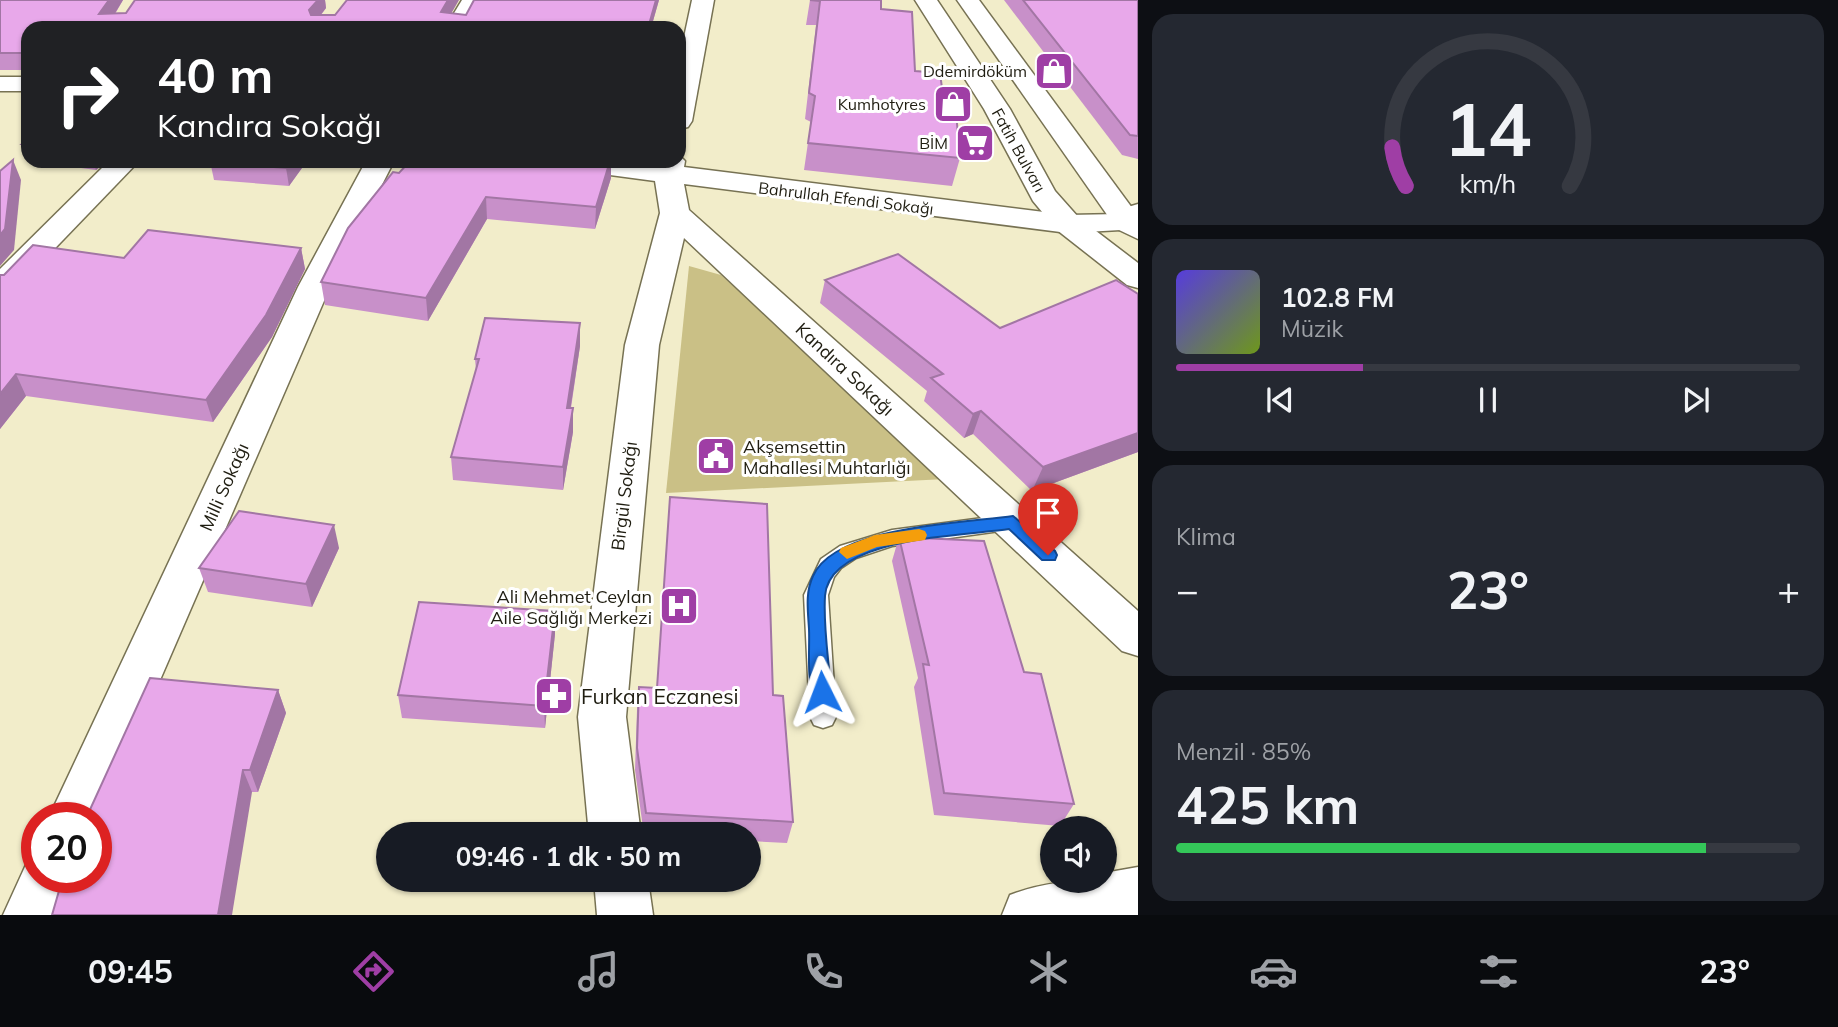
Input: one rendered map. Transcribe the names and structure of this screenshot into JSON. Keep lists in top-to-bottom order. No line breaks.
{"streets":{"street":["Fatih Bulvarı","Bahrullah Efendi Sokağı","Kandıra Sokağı","Milli Sokağı","Birgül Sokağı"]},"crossings":[["Fatih Bulvarı","Bahrullah Efendi Sokağı"],["Bahrullah Efendi Sokağı","Kandıra Sokağı"],["Bahrullah Efendi Sokağı","Birgül Sokağı"],["Kandıra Sokağı","Birgül Sokağı"]],"places":{"shop":["Ddemirdöküm","Kumhotyres"],"supermarket":["BİM"],"public building":["Akşemsettin Mahallesi Muhtarlığı"],"hospital":["Ali Mehmet Ceylan Aile Sağlığı Merkezi"],"pharmacy":["Furkan Eczanesi"]},"page":{"turn":["40 m","Kandıra Sokağı"],"song":["102.8 FM","Müzik"],"tile":["Klima",["Menzil · 85%","425 km"]],"heat":["−","23°","+"],"limit":"20","trip":"09:46 · 1 dk · 50 m","tabs":["09:45","23°"],"gauge":["14","km/h"]}}
